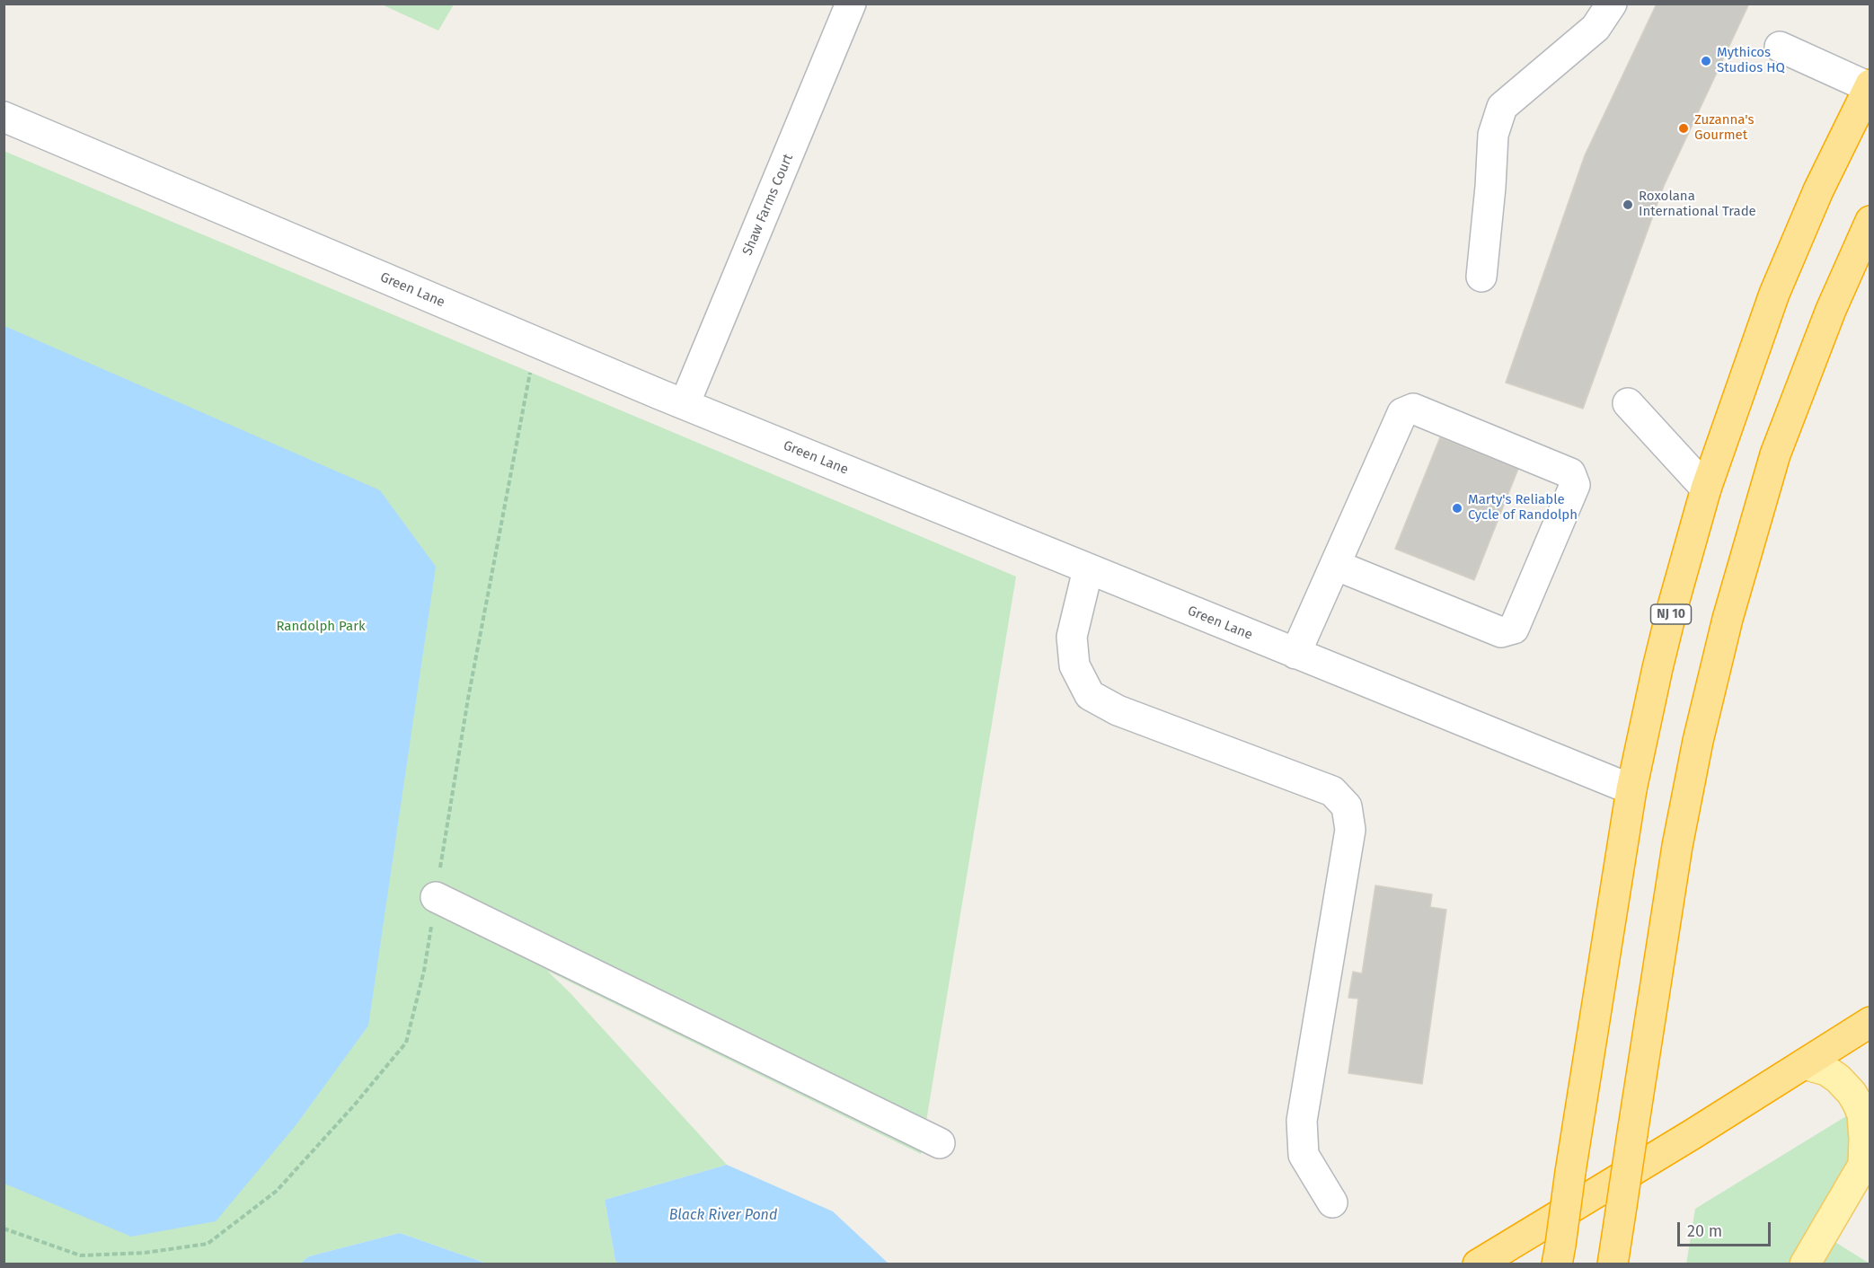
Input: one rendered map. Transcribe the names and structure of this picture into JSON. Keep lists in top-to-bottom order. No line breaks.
{"streets":{"highway":["NJ 10"],"street":["Shaw Farms Court","Green Lane"]},"crossings":[["Shaw Farms Court","Green Lane"],["Green Lane","NJ 10"]],"water":["Black River Pond"],"parks":["Randolph Park"],"places":["Mythicos Studios HQ","Zuzanna's Gourmet","Roxolana International Trade","Marty's Reliable Cycle of Randolph"],"scale_bar":"20 m"}
